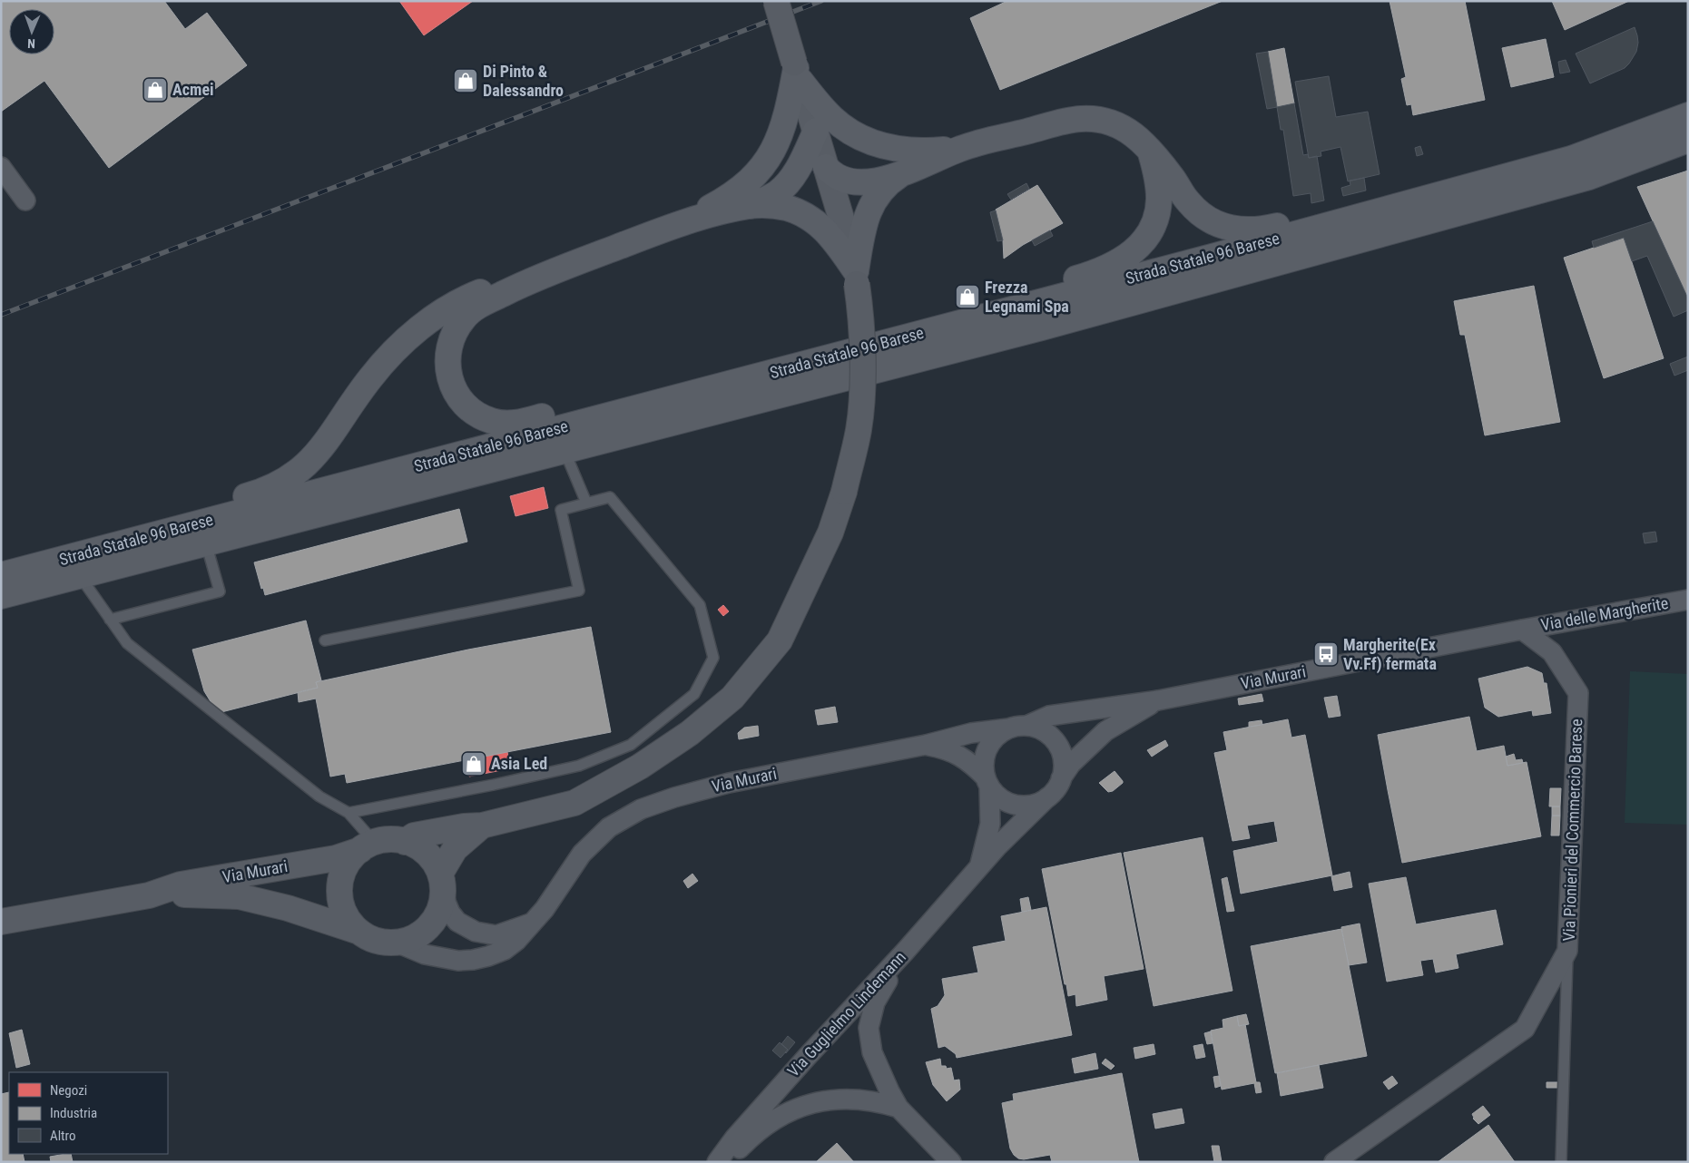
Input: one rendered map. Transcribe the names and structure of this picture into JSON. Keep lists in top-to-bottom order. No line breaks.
{"streets":{"main road":["Strada Statale 96 Barese"],"street":["Via delle Margherite","Via Murari","Via Pionieri del Commercio Barese","Via Guglielmo Lindemann"]},"crossings":[["Via delle Margherite","Via Murari"],["Via delle Margherite","Via Pionieri del Commercio Barese"],["Via Murari","Via Pionieri del Commercio Barese"],["Via Murari","Via Guglielmo Lindemann"]],"places":{"shop":["Di Pinto & Dalessandro","Acmei","Frezza Legnami Spa","Asia Led"],"bus stop":["Margherite(Ex Vv.Ff) fermata"]},"legend":["Negozi","Industria","Altro"],"north":"bottom"}
